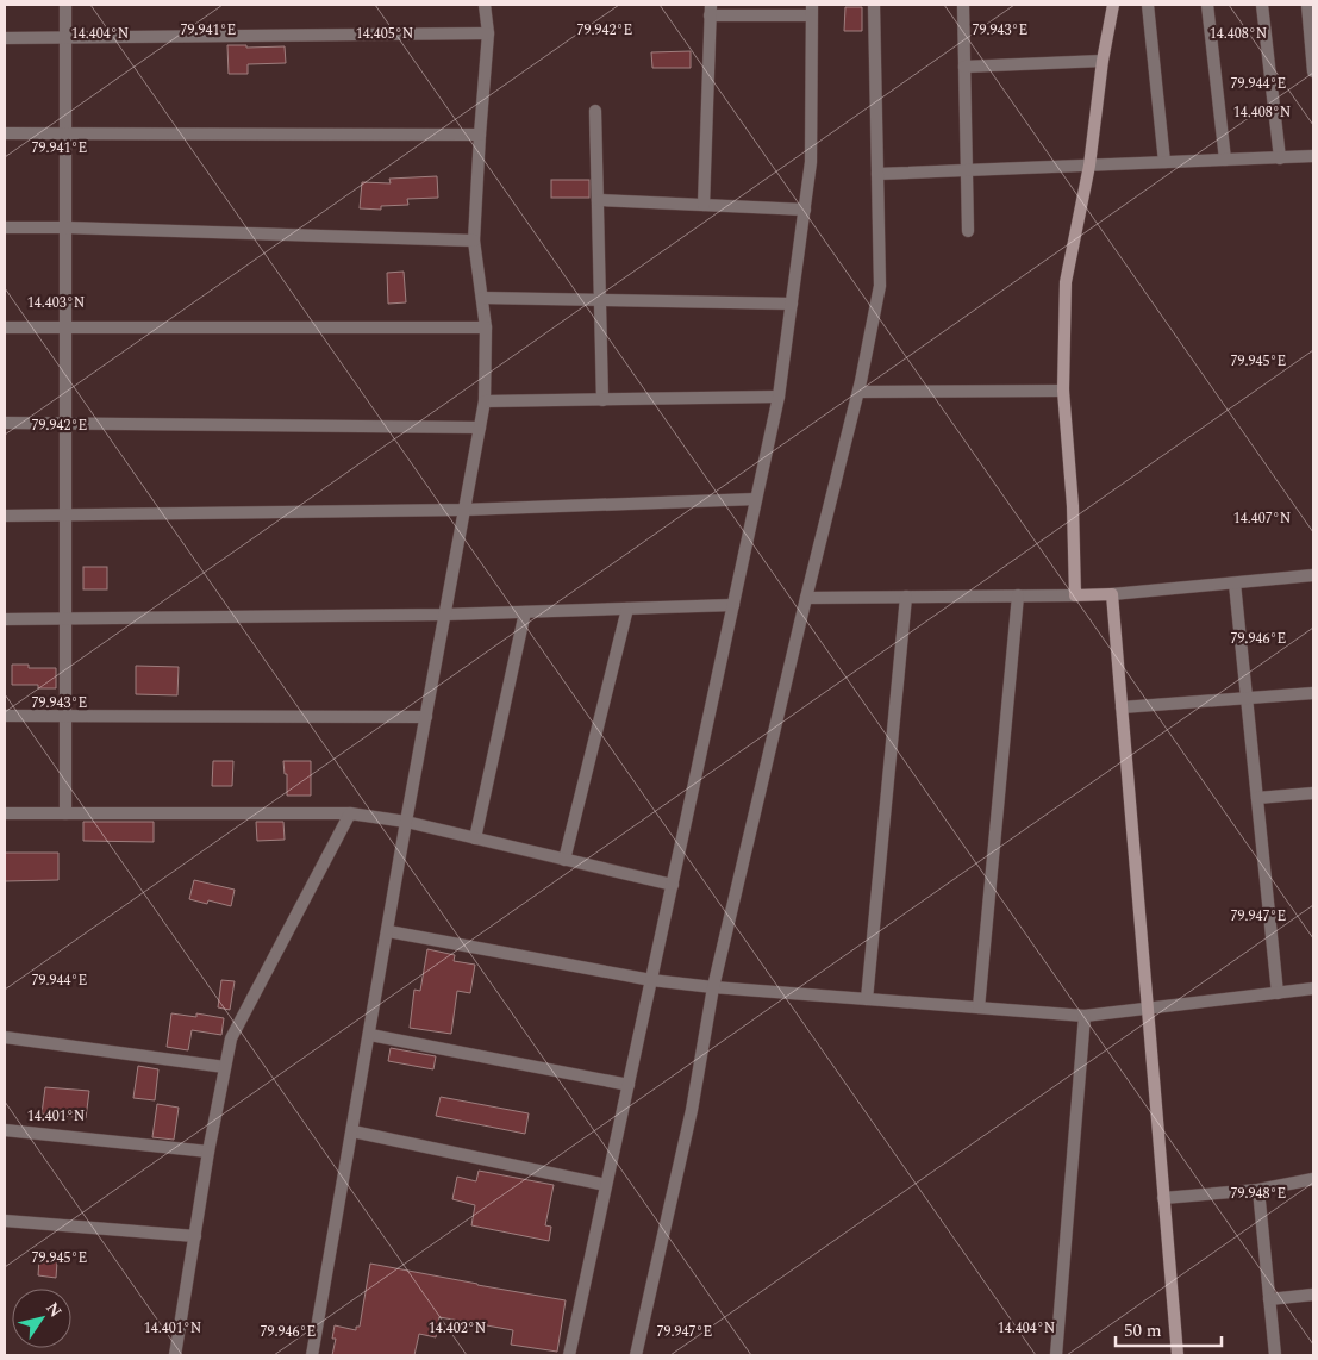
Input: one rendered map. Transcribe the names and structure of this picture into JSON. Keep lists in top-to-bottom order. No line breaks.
{"scale_bar":"50 m","north":"top right","coordinates":["79.941°E","79.942°E","79.943°E","14.404°N","14.405°N","14.408°N","79.944°E","14.403°N","79.945°E","14.407°N","79.946°E","79.947°E","14.401°N","79.948°E","14.402°N"]}
